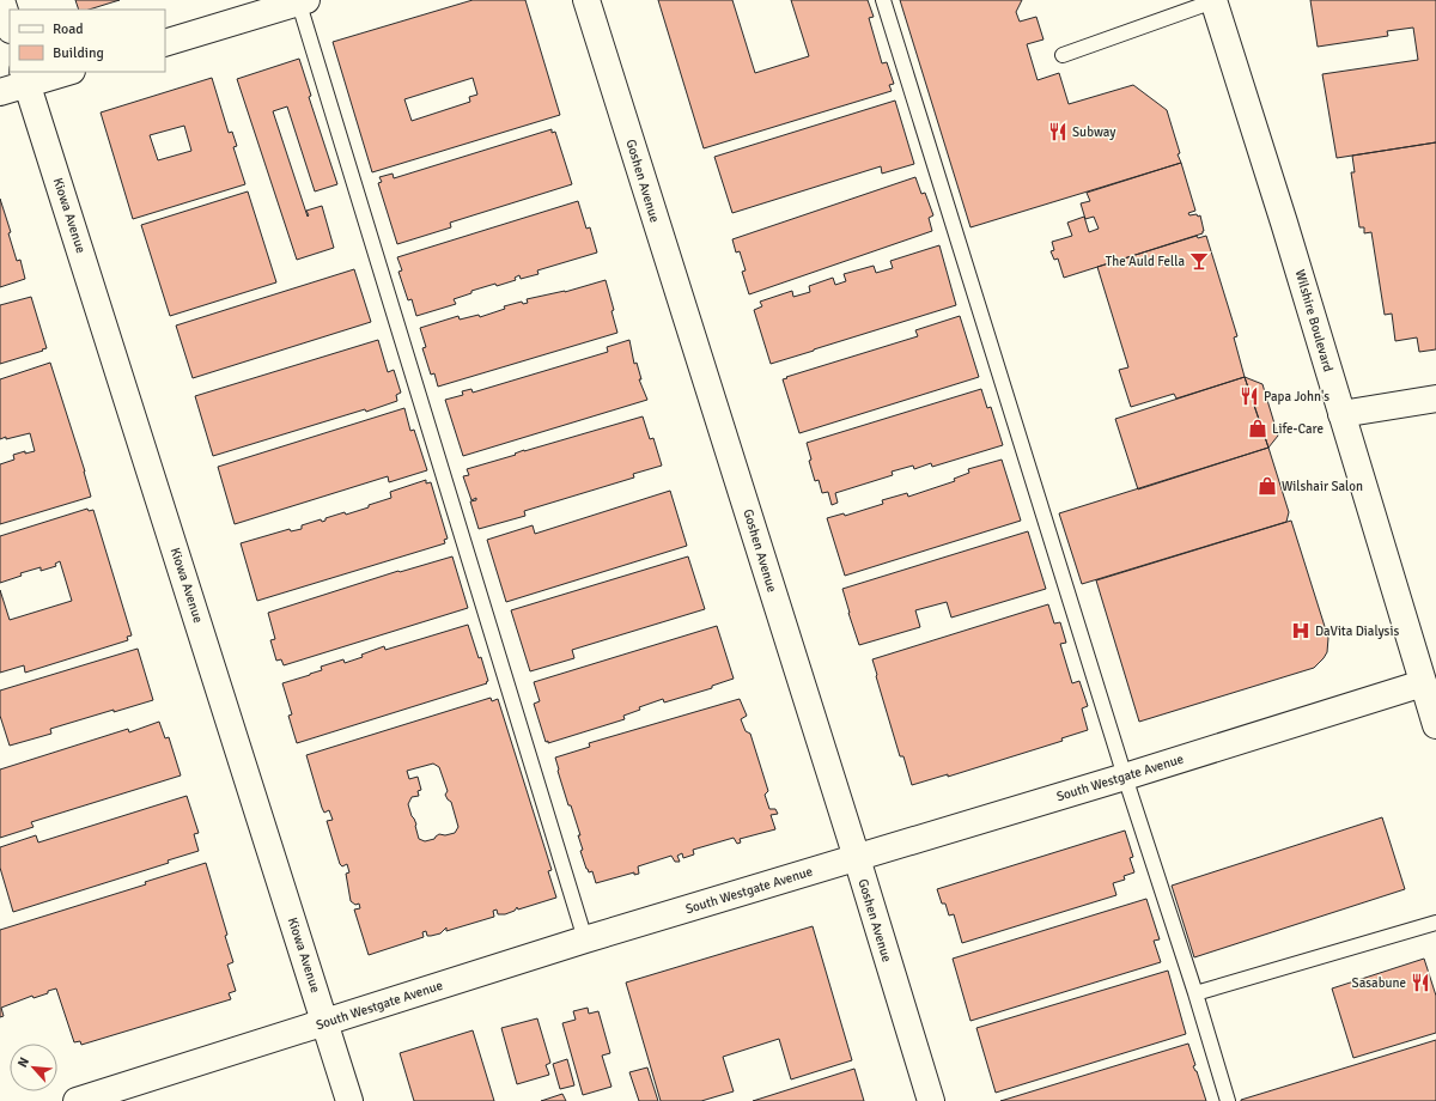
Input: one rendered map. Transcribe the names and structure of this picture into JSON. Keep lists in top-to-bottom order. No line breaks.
{"streets":{"street":["Goshen Avenue","Kiowa Avenue","Wilshire Boulevard","South Westgate Avenue"]},"crossings":[["Goshen Avenue","South Westgate Avenue"],["Kiowa Avenue","South Westgate Avenue"],["Wilshire Boulevard","South Westgate Avenue"]],"places":{"restaurant":["Subway","Papa John's","Sasabune"],"bar":["The Auld Fella"],"shop":["Life-Care","Wilshair Salon"],"hospital":["DaVita Dialysis"]},"legend":["Road","Building"],"north":"top left"}
